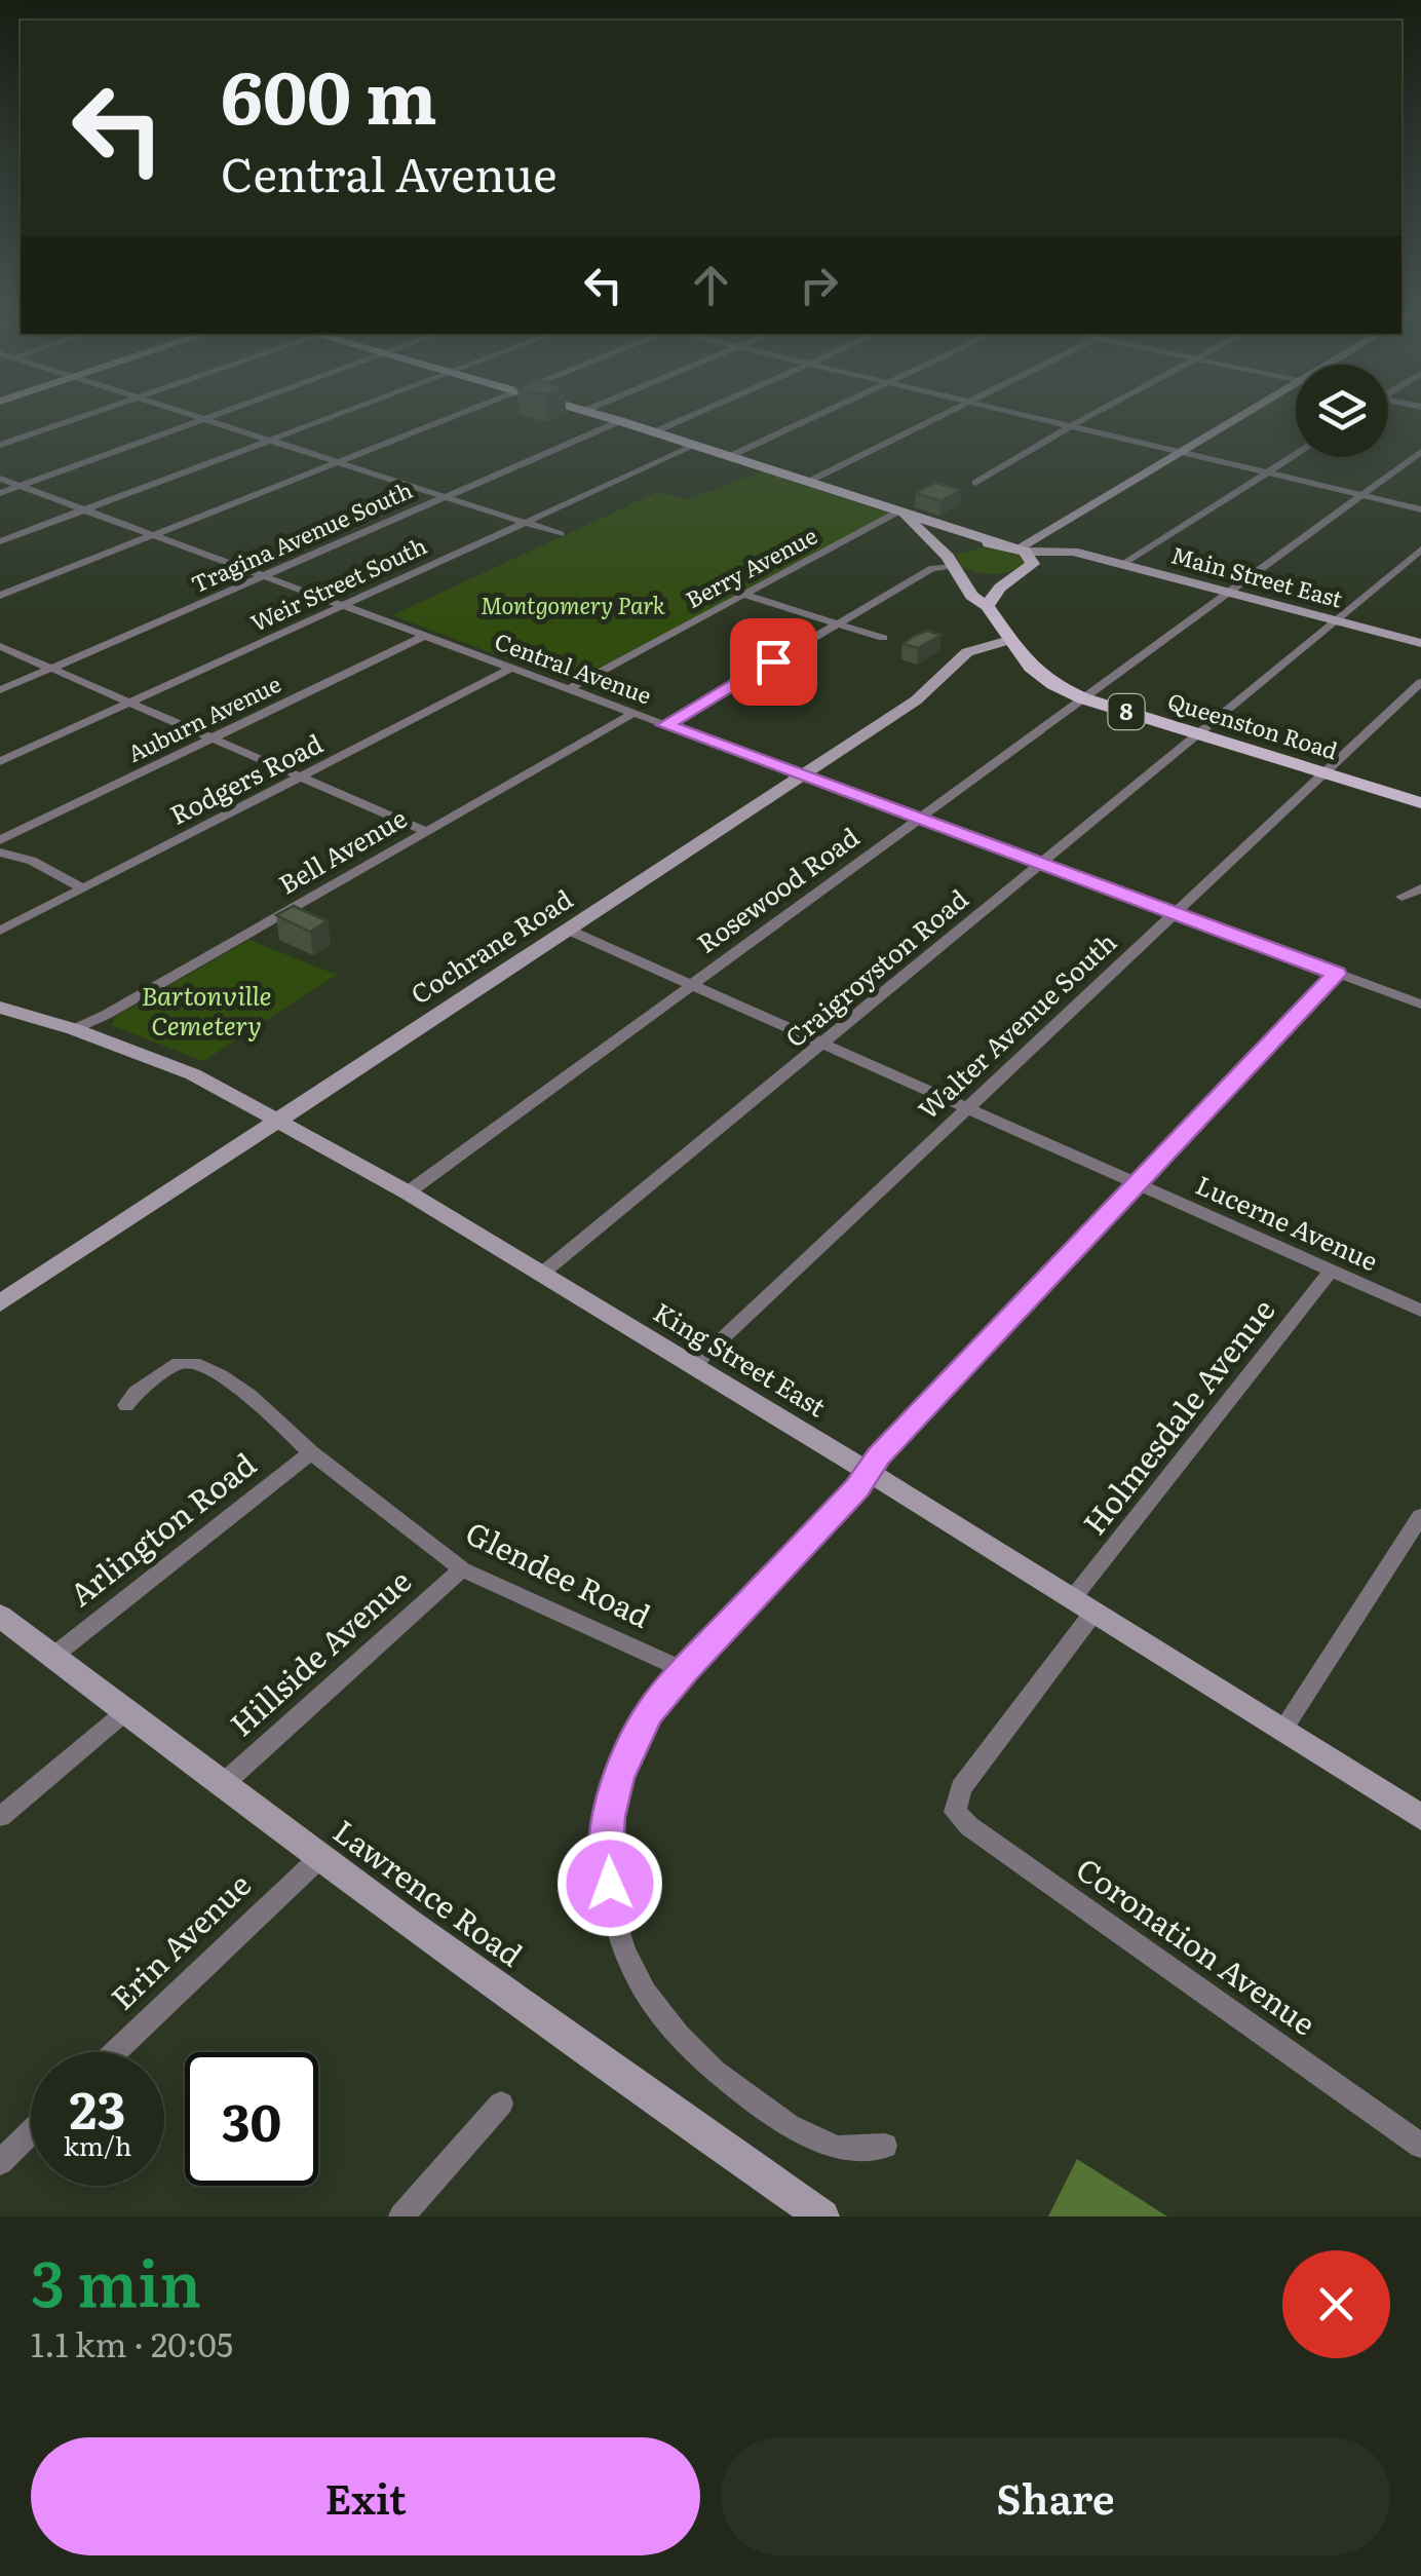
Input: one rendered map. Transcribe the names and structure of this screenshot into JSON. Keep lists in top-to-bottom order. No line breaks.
{"streets":{"main road":["Main Street East","8","Queenston Road"],"street":["Tragina Avenue South","Berry Avenue","Weir Street South","Central Avenue","Auburn Avenue","Rodgers Road","Bell Avenue","Rosewood Road","Cochrane Road","Craigroyston Road","Walter Avenue South","Lucerne Avenue","King Street East","Holmesdale Avenue","Arlington Road","Glendee Road","Hillside Avenue","Lawrence Road","Erin Avenue","Coronation Avenue"]},"crossings":[["Tragina Avenue South","Main Street East"],["Tragina Avenue South","Central Avenue"],["Berry Avenue","Main Street East"],["Berry Avenue","Central Avenue"],["Main Street East","Weir Street South"],["Main Street East","Queenston Road"],["Main Street East","Rosewood Road"],["Main Street East","Craigroyston Road"],["Weir Street South","Central Avenue"],["Central Avenue","Auburn Avenue"],["Central Avenue","Rodgers Road"],["Central Avenue","Bell Avenue"],["Central Avenue","Rosewood Road"],["Central Avenue","Cochrane Road"],["Central Avenue","Craigroyston Road"],["Central Avenue","Walter Avenue South"],["Queenston Road","Rosewood Road"],["Queenston Road","Cochrane Road"],["Queenston Road","Craigroyston Road"],["Queenston Road","Walter Avenue South"],["Bell Avenue","King Street East"],["Rosewood Road","Lucerne Avenue"],["Rosewood Road","King Street East"],["Cochrane Road","Lucerne Avenue"],["Cochrane Road","King Street East"],["Craigroyston Road","Lucerne Avenue"],["Craigroyston Road","King Street East"],["Walter Avenue South","Lucerne Avenue"],["Walter Avenue South","King Street East"],["Lucerne Avenue","Holmesdale Avenue"],["King Street East","Holmesdale Avenue"],["Holmesdale Avenue","Coronation Avenue"],["Arlington Road","Glendee Road"],["Arlington Road","Lawrence Road"],["Glendee Road","Hillside Avenue"],["Hillside Avenue","Lawrence Road"],["Lawrence Road","Erin Avenue"]],"parks":["Montgomery Park","Bartonville Cemetery"],"page":{"turn":["600 m","Central Avenue"],"speed":"23 km/h","limit":"30","heading":["3 min","1.1 km · 20:05"],"buttons":["Exit","Share"]}}
